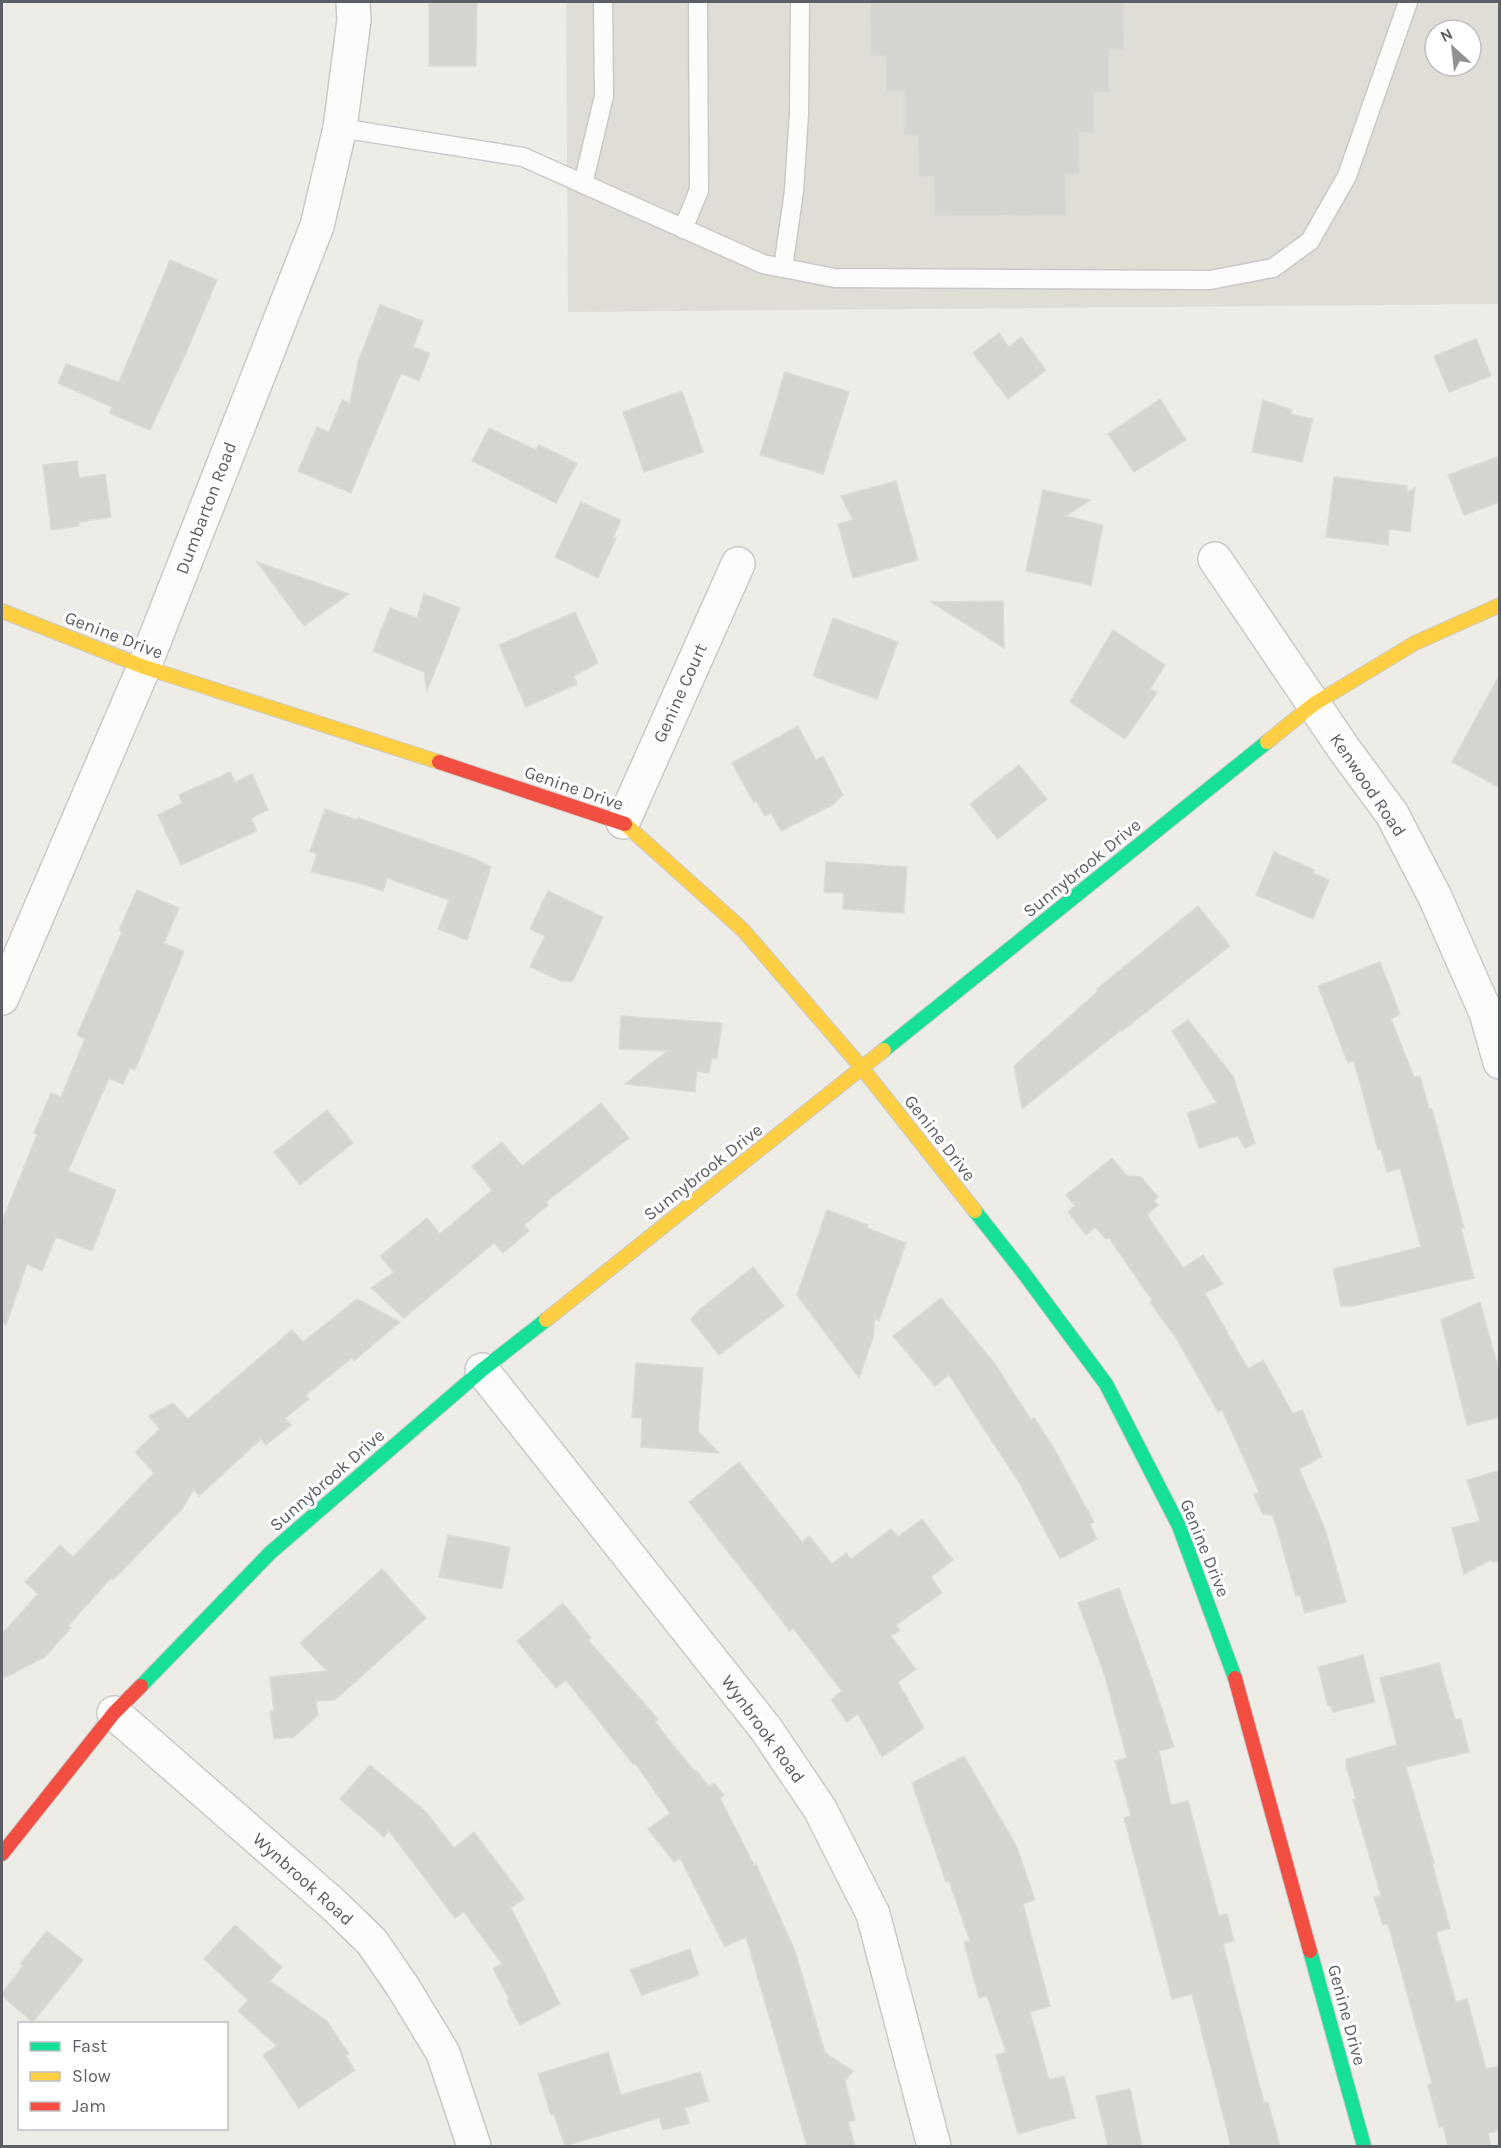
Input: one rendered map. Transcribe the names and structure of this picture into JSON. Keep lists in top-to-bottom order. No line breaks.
{"streets":{"street":["Dumbarton Road","Genine Drive","Genine Court","Kenwood Road","Sunnybrook Drive","Wynbrook Road"]},"crossings":[["Dumbarton Road","Genine Drive"],["Genine Drive","Genine Court"],["Genine Drive","Sunnybrook Drive"],["Kenwood Road","Sunnybrook Drive"],["Sunnybrook Drive","Wynbrook Road"]],"legend":["Fast","Slow","Jam"],"north":"top left"}
